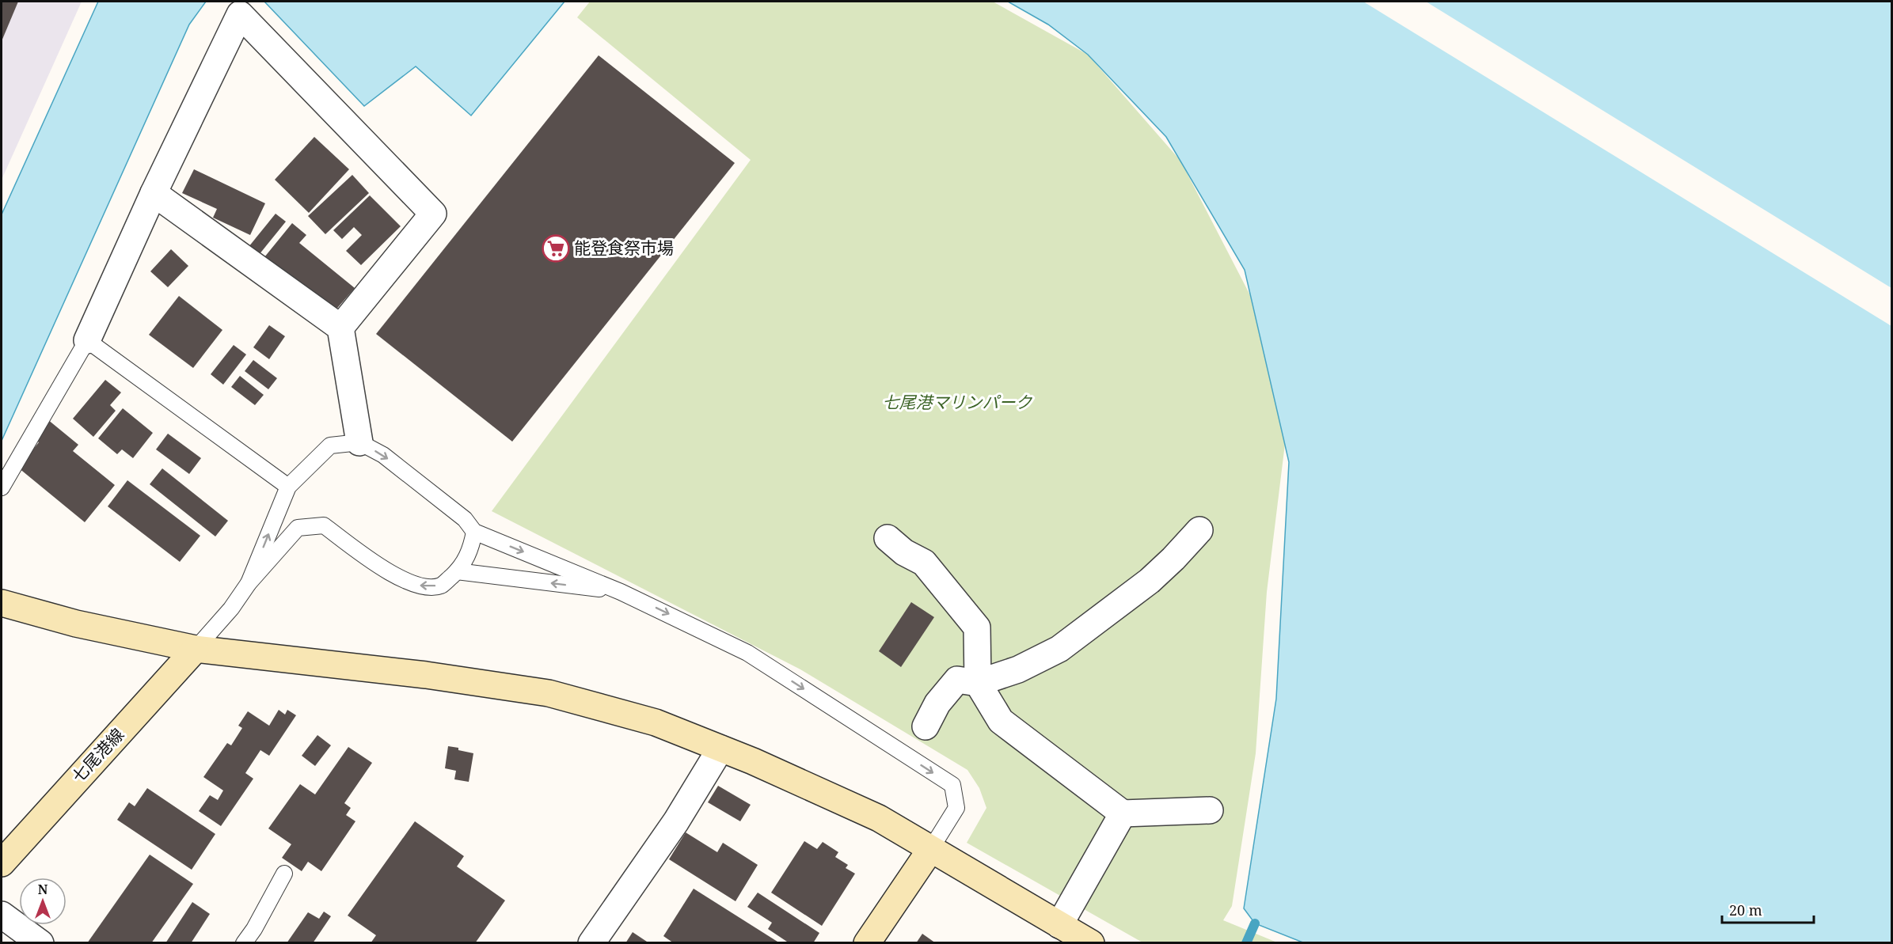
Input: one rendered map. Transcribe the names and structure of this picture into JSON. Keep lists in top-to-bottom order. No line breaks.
{"streets":{"street":["七尾港線"]},"parks":["七尾港マリンパーク"],"places":{"supermarket":["能登食祭市場"]},"scale_bar":"20 m","north":"top"}
